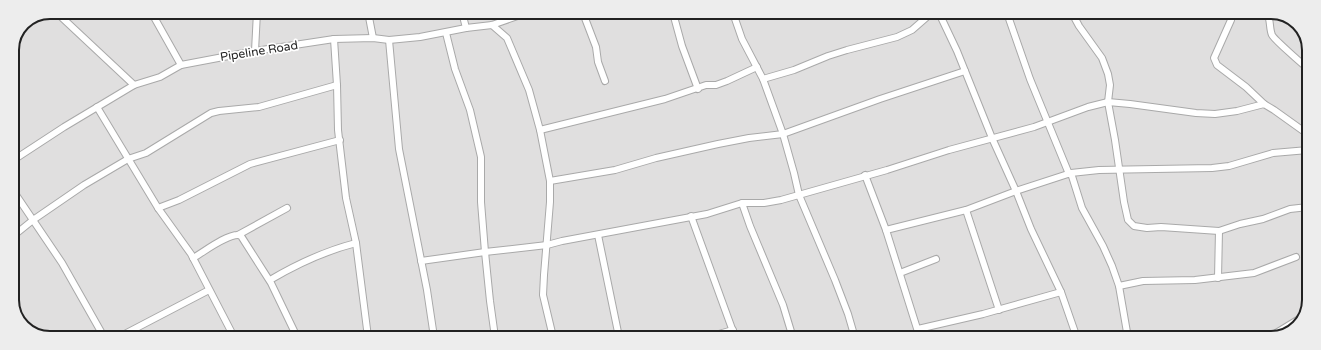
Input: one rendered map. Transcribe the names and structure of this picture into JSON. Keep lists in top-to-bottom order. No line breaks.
{"streets":{"street":["Pipeline Road"]}}
